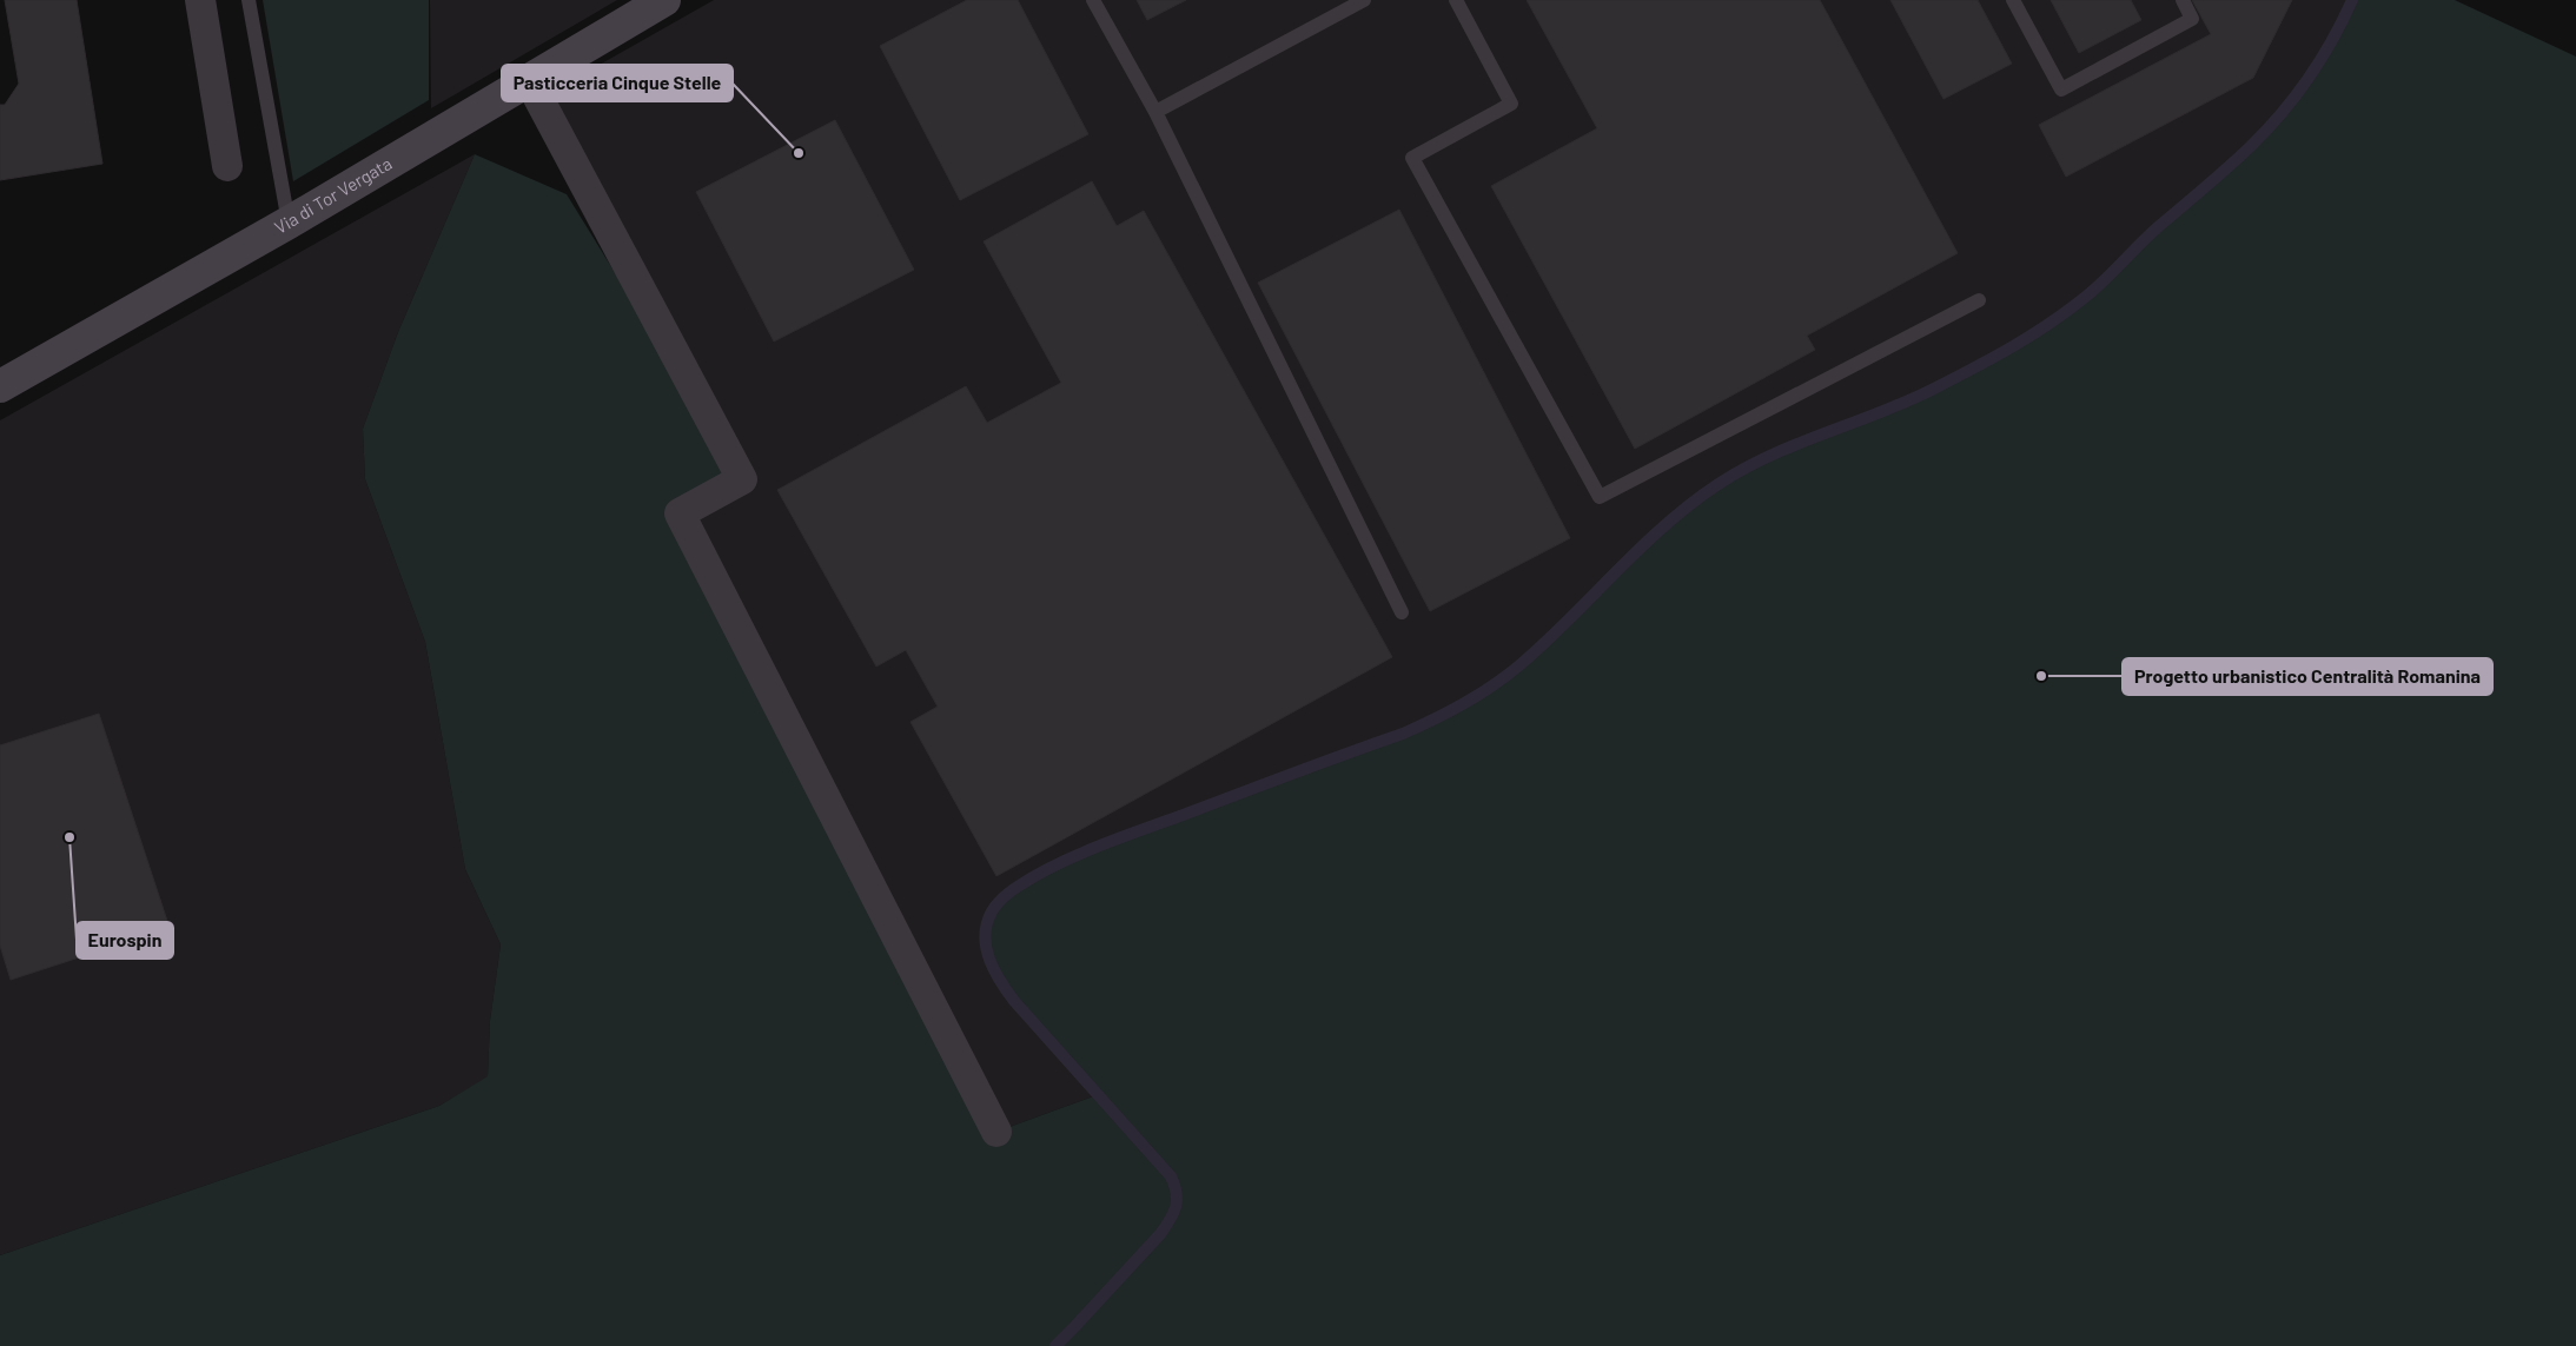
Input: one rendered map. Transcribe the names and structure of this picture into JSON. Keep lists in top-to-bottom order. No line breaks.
{"streets":{"main road":["Via di Tor Vergata"]},"places":["Pasticceria Cinque Stelle","Progetto urbanistico Centralità Romanina","Eurospin"]}
